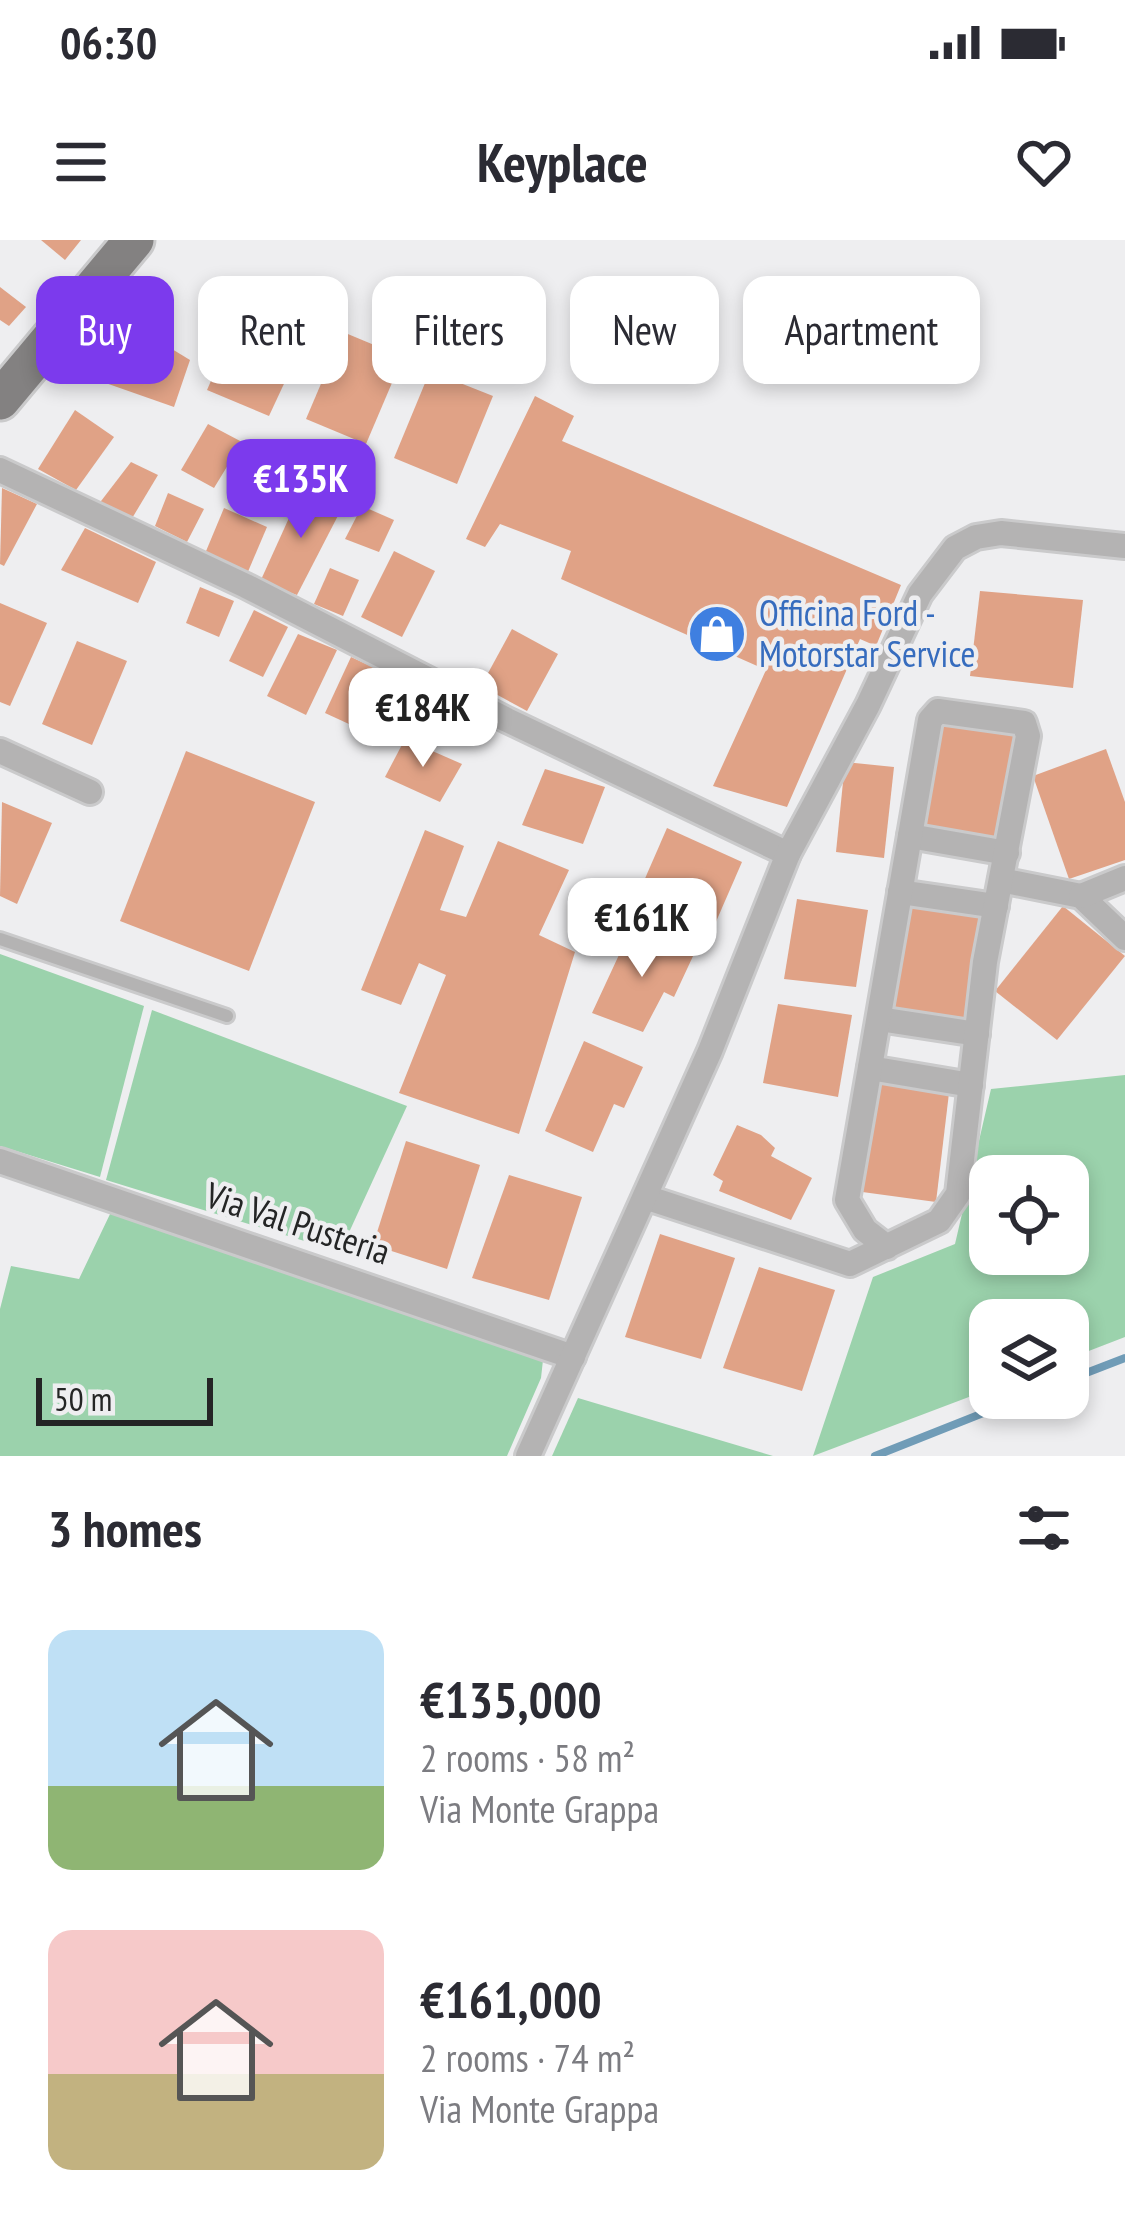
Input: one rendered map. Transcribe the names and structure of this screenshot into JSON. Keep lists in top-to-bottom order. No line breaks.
{"streets":{"street":["Via Val Pusteria"]},"places":{"shop":["Officina Ford - Motorstar Service"]},"scale_bar":"50 m","page":{"status":"06:30","header":"Keyplace","chip":["Buy","Rent","Filters","New","Apartment"],"price":["€135K","€184K","€161K"],"scale":"50 m","heading":"3 homes","list":[{"name":"€135,000","note":"2 rooms · 58 m² · Via Monte Grappa"},{"name":"€161,000","note":"2 rooms · 74 m² · Via Monte Grappa"}]}}
